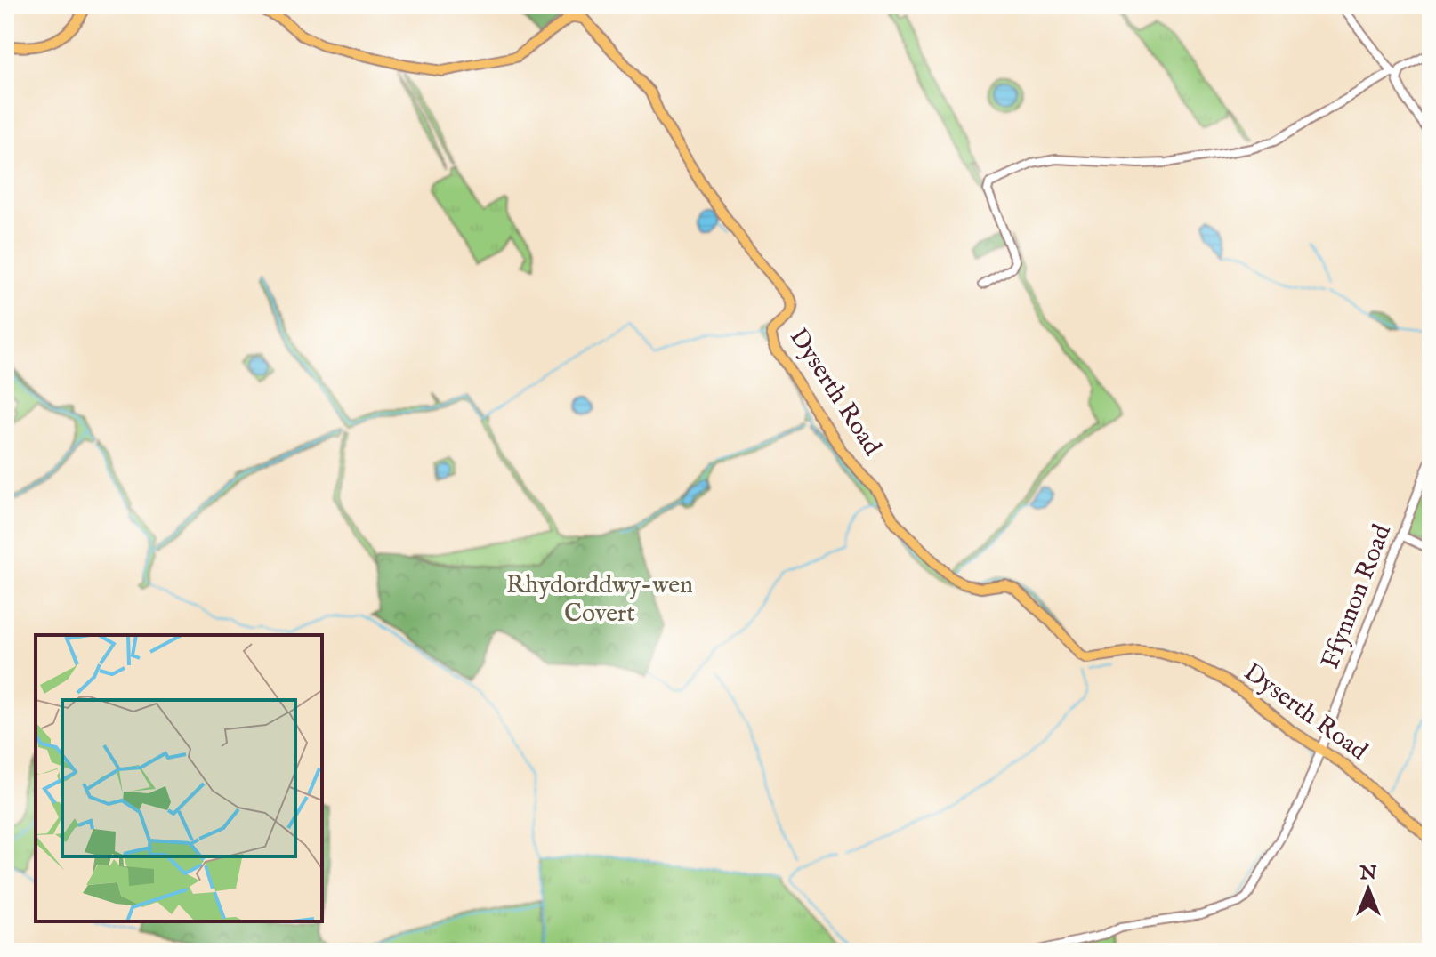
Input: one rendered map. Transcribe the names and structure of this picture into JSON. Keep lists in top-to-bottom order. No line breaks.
{"streets":{"main road":["Dyserth Road"],"street":["Ffynnon Road"]},"crossings":[["Dyserth Road","Ffynnon Road"]],"parks":["Rhydorddwy-wen Covert"],"north":"top"}
